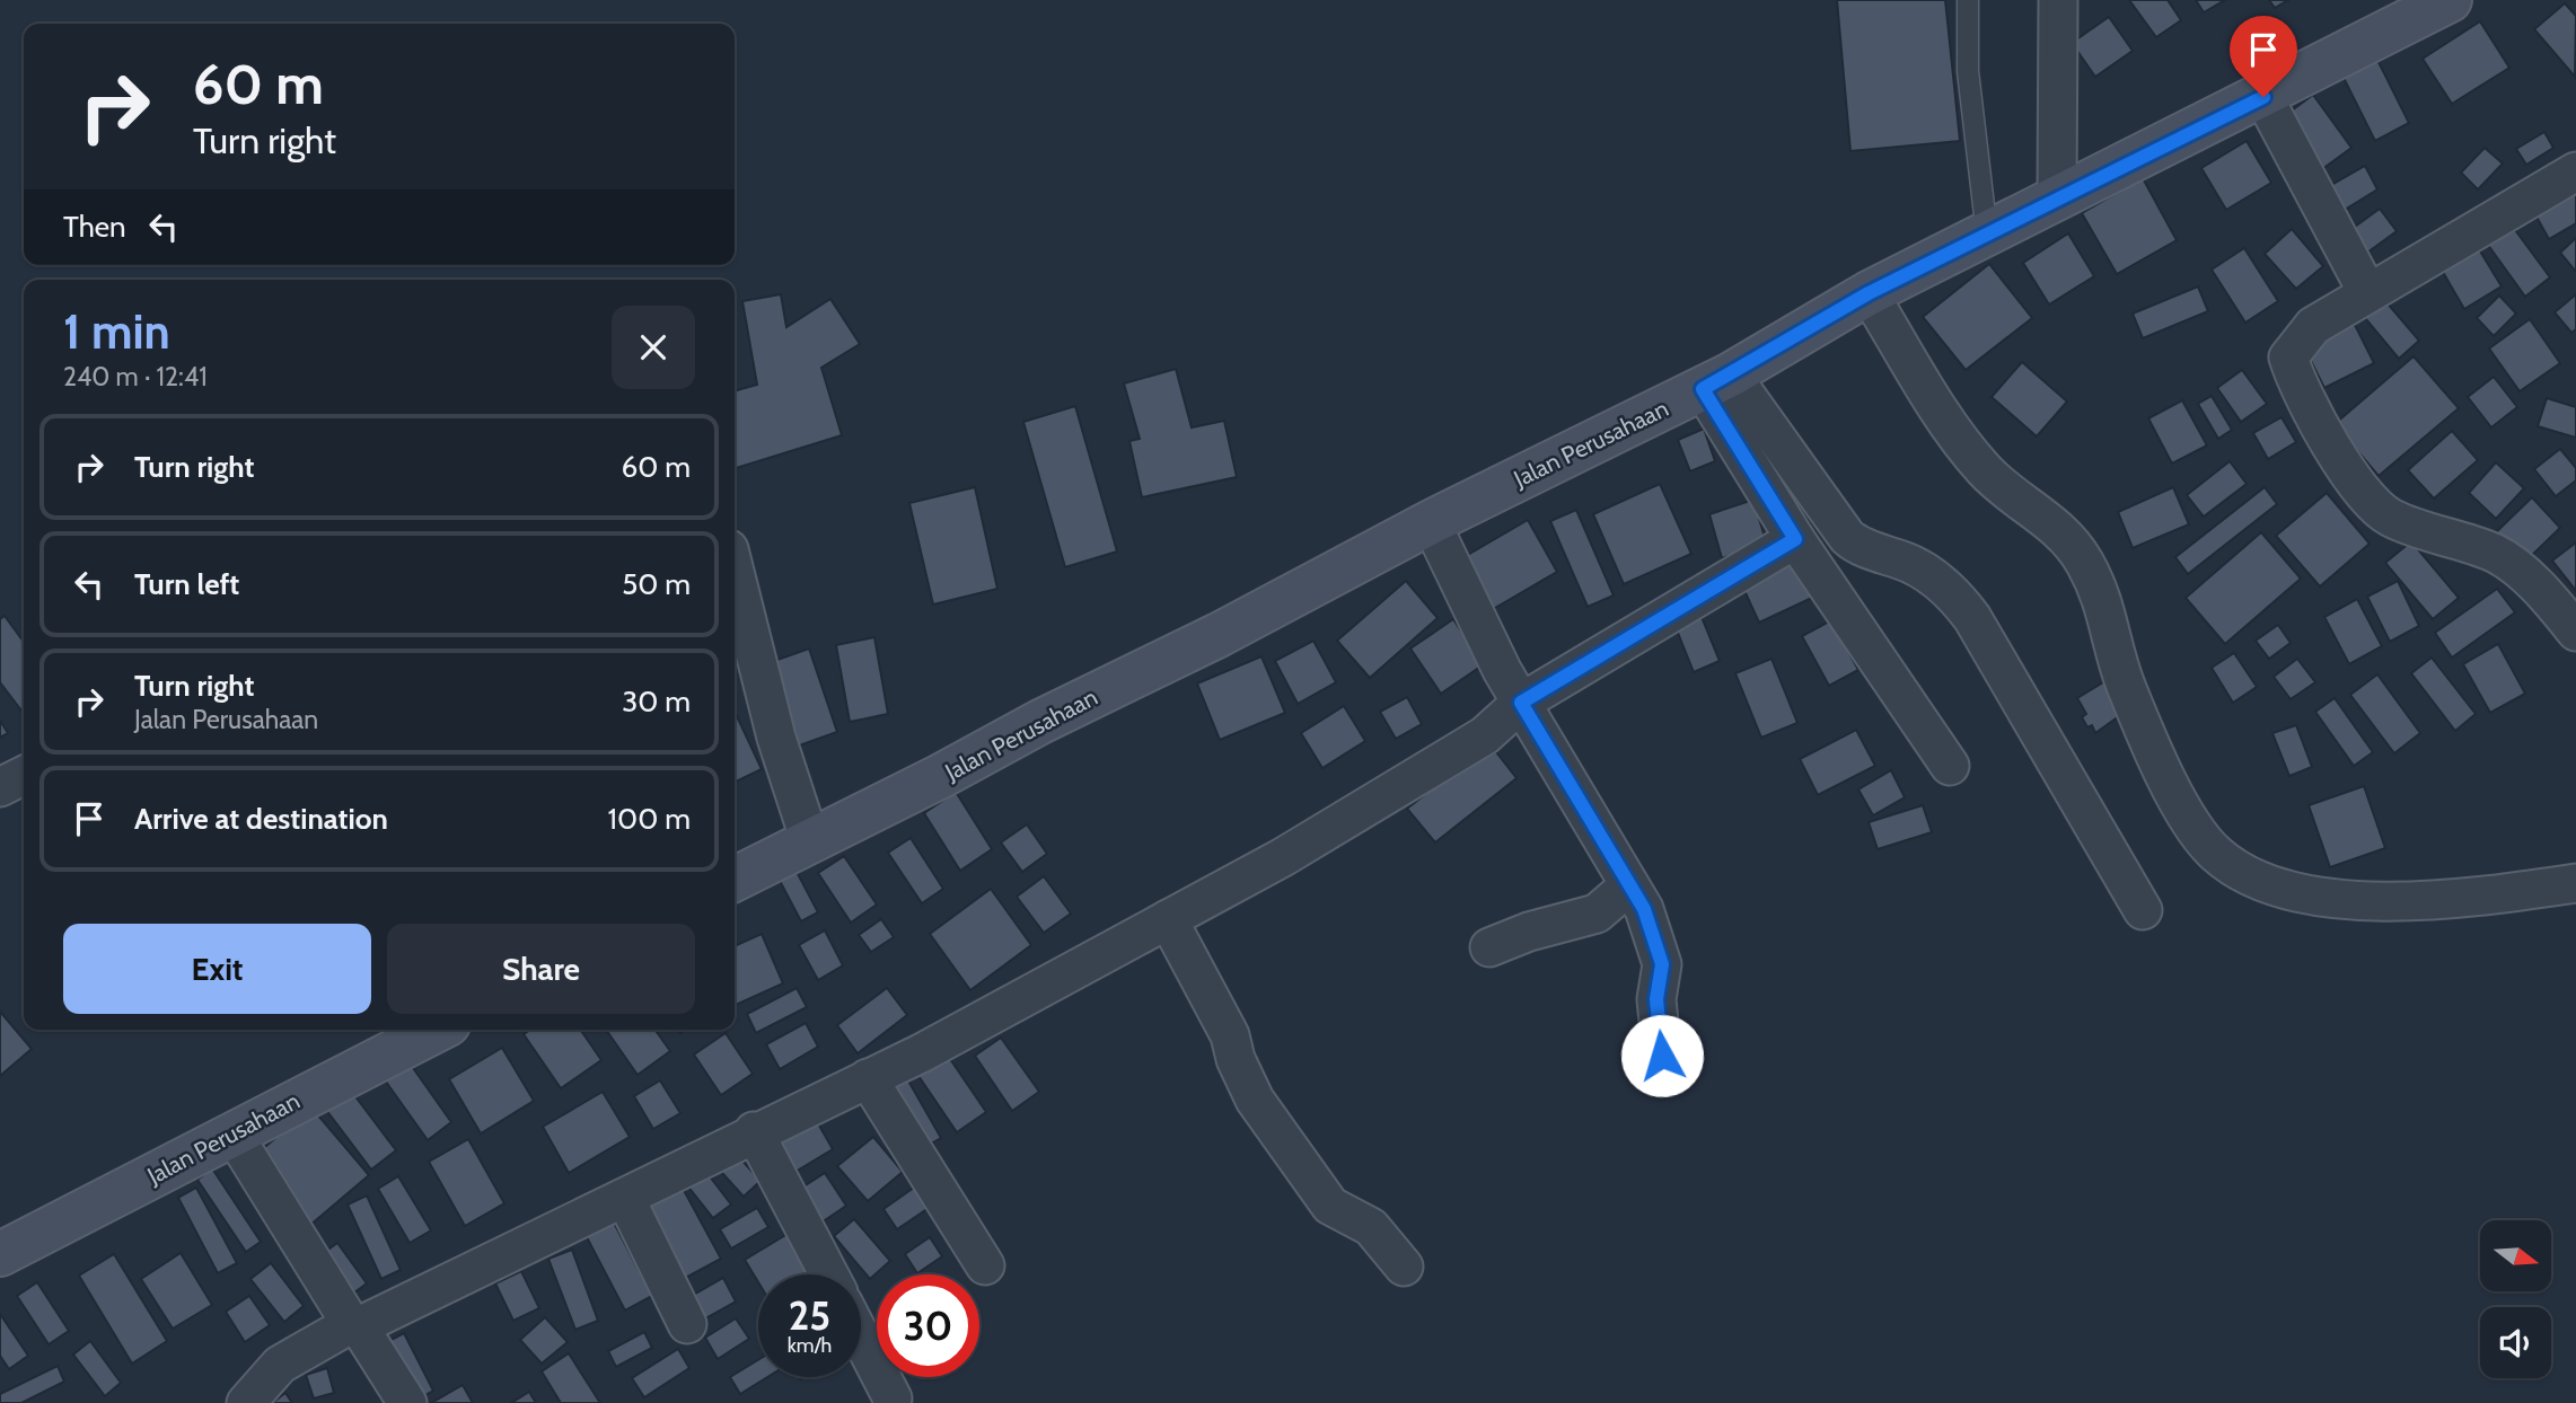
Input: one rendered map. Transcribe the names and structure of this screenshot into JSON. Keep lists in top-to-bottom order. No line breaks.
{"streets":{"main road":["Jalan Perusahaan"]},"north":"right","page":{"turn":["60 m","Turn right"],"then":"Then","heading":["1 min","240 m · 12:41"],"list":[{"name":"Turn right","value":"60 m"},{"name":"Turn left","value":"50 m"},{"name":"Turn right","note":"Jalan Perusahaan","value":"30 m"},{"name":"Arrive at destination","value":"100 m"}],"buttons":["Exit","Share"],"speed":"25 km/h","limit":"30"}}
